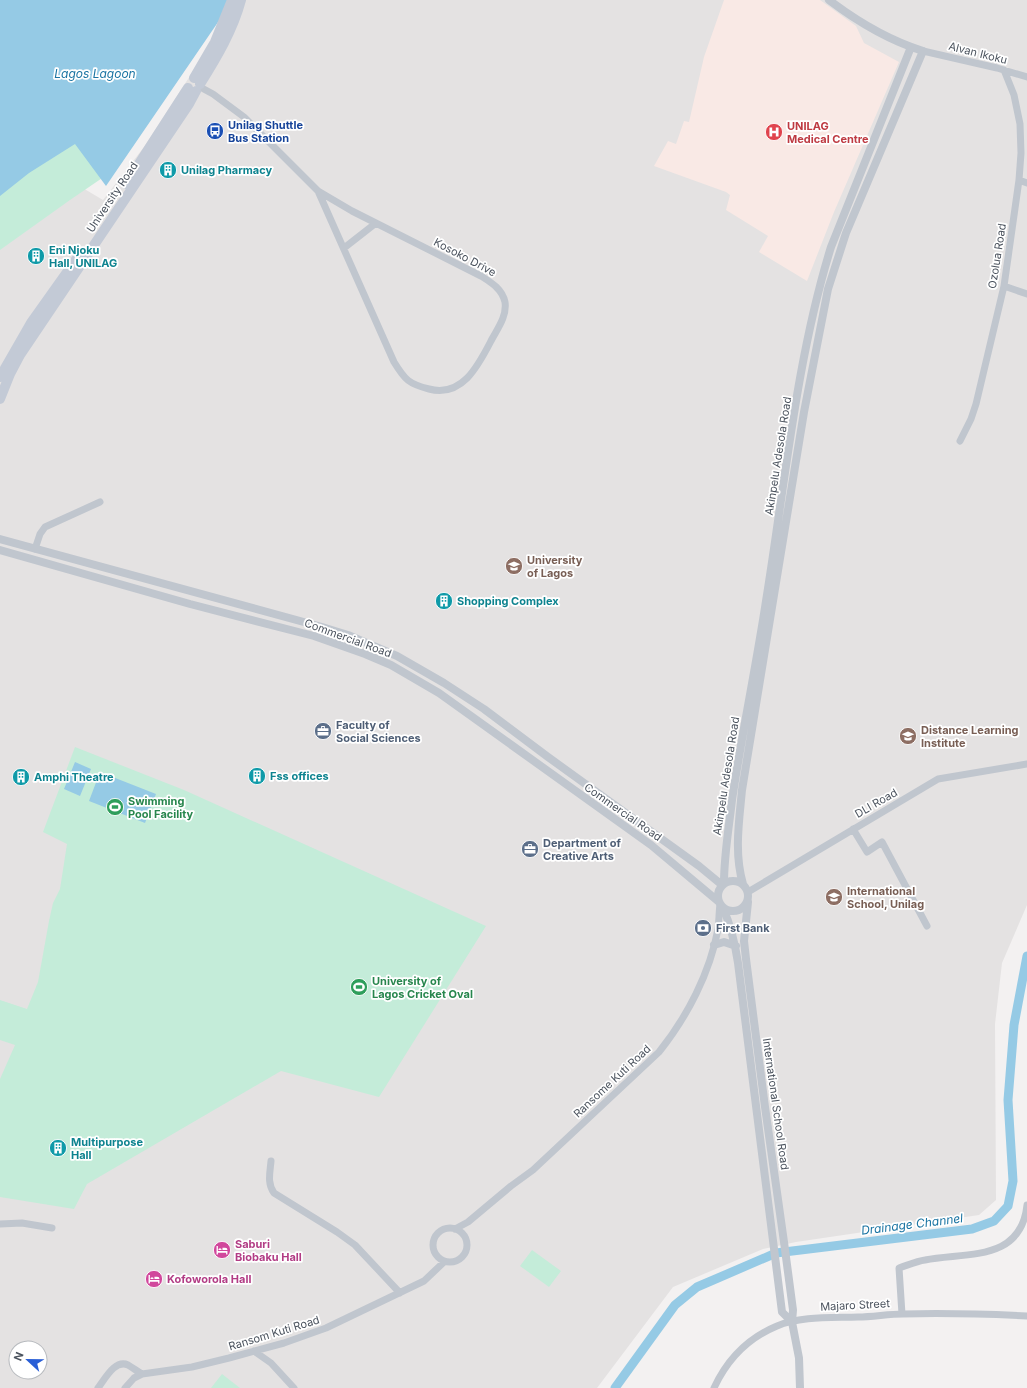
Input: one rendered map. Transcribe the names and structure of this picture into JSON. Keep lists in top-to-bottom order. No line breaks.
{"streets":{"main road":["University Road"],"street":["Alvan Ikoku","Ozolua Road","Kosoko Drive","Akinpelu Adesola Road","Commercial Road","DLI Road","Ransome Kuti Road","International School Road","Majaro Street","Ransom Kuti Road"]},"crossings":[["Alvan Ikoku","Ozolua Road"],["Alvan Ikoku","Akinpelu Adesola Road"],["University Road","Kosoko Drive"],["Akinpelu Adesola Road","Commercial Road"],["Akinpelu Adesola Road","DLI Road"],["Akinpelu Adesola Road","Ransome Kuti Road"],["Akinpelu Adesola Road","International School Road"],["Commercial Road","DLI Road"],["Commercial Road","Ransome Kuti Road"],["Commercial Road","International School Road"],["DLI Road","Ransome Kuti Road"],["DLI Road","International School Road"],["Ransome Kuti Road","International School Road"],["Ransome Kuti Road","Ransom Kuti Road"],["International School Road","Majaro Street"]],"water":["Lagos Lagoon","Drainage Channel"],"places":{"bus stop":["Unilag Shuttle Bus Station"],"hospital":["UNILAG Medical Centre"],"building":["Unilag Pharmacy","Eni Njoku Hall, UNILAG","Shopping Complex","Fss offices","Amphi Theatre","Multipurpose Hall"],"school or university":["University of Lagos","Distance Learning Institute","International School, Unilag"],"office":["Faculty of Social Sciences","Department of Creative Arts"],"sports":["Swimming Pool Facility","University of Lagos Cricket Oval"],"bank":["First Bank"],"hotel":["Saburi Biobaku Hall","Kofoworola Hall"]},"north":"left"}
